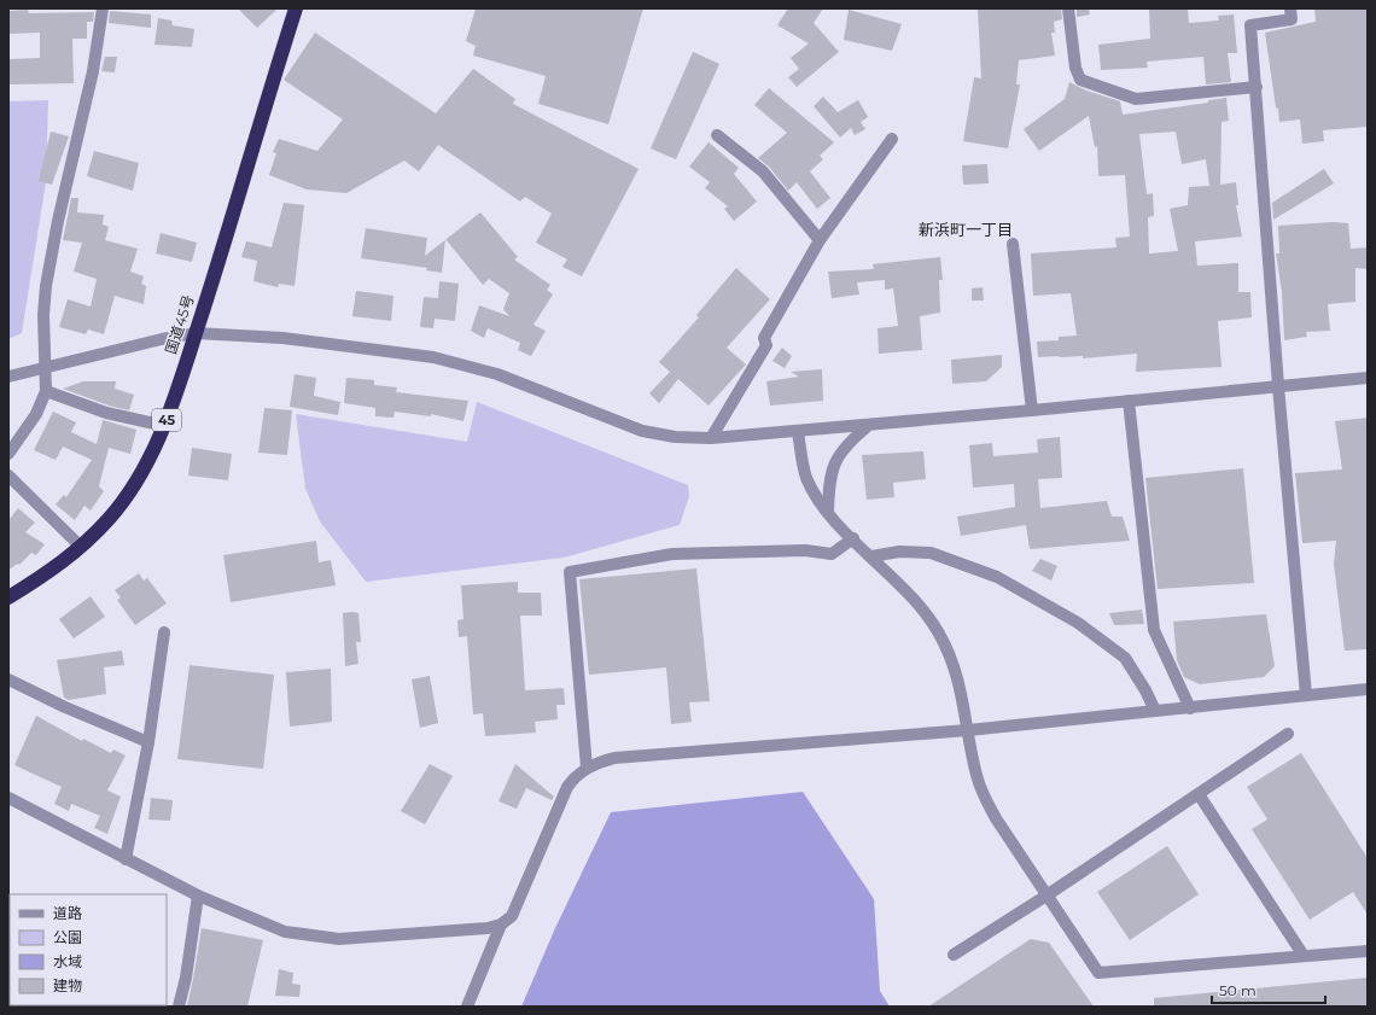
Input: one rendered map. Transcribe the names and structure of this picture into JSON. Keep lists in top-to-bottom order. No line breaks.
{"streets":{"highway":["国道45号","45"]},"districts":["新浜町一丁目"],"legend":["道路","公園","水域","建物"],"scale_bar":"50 m"}
